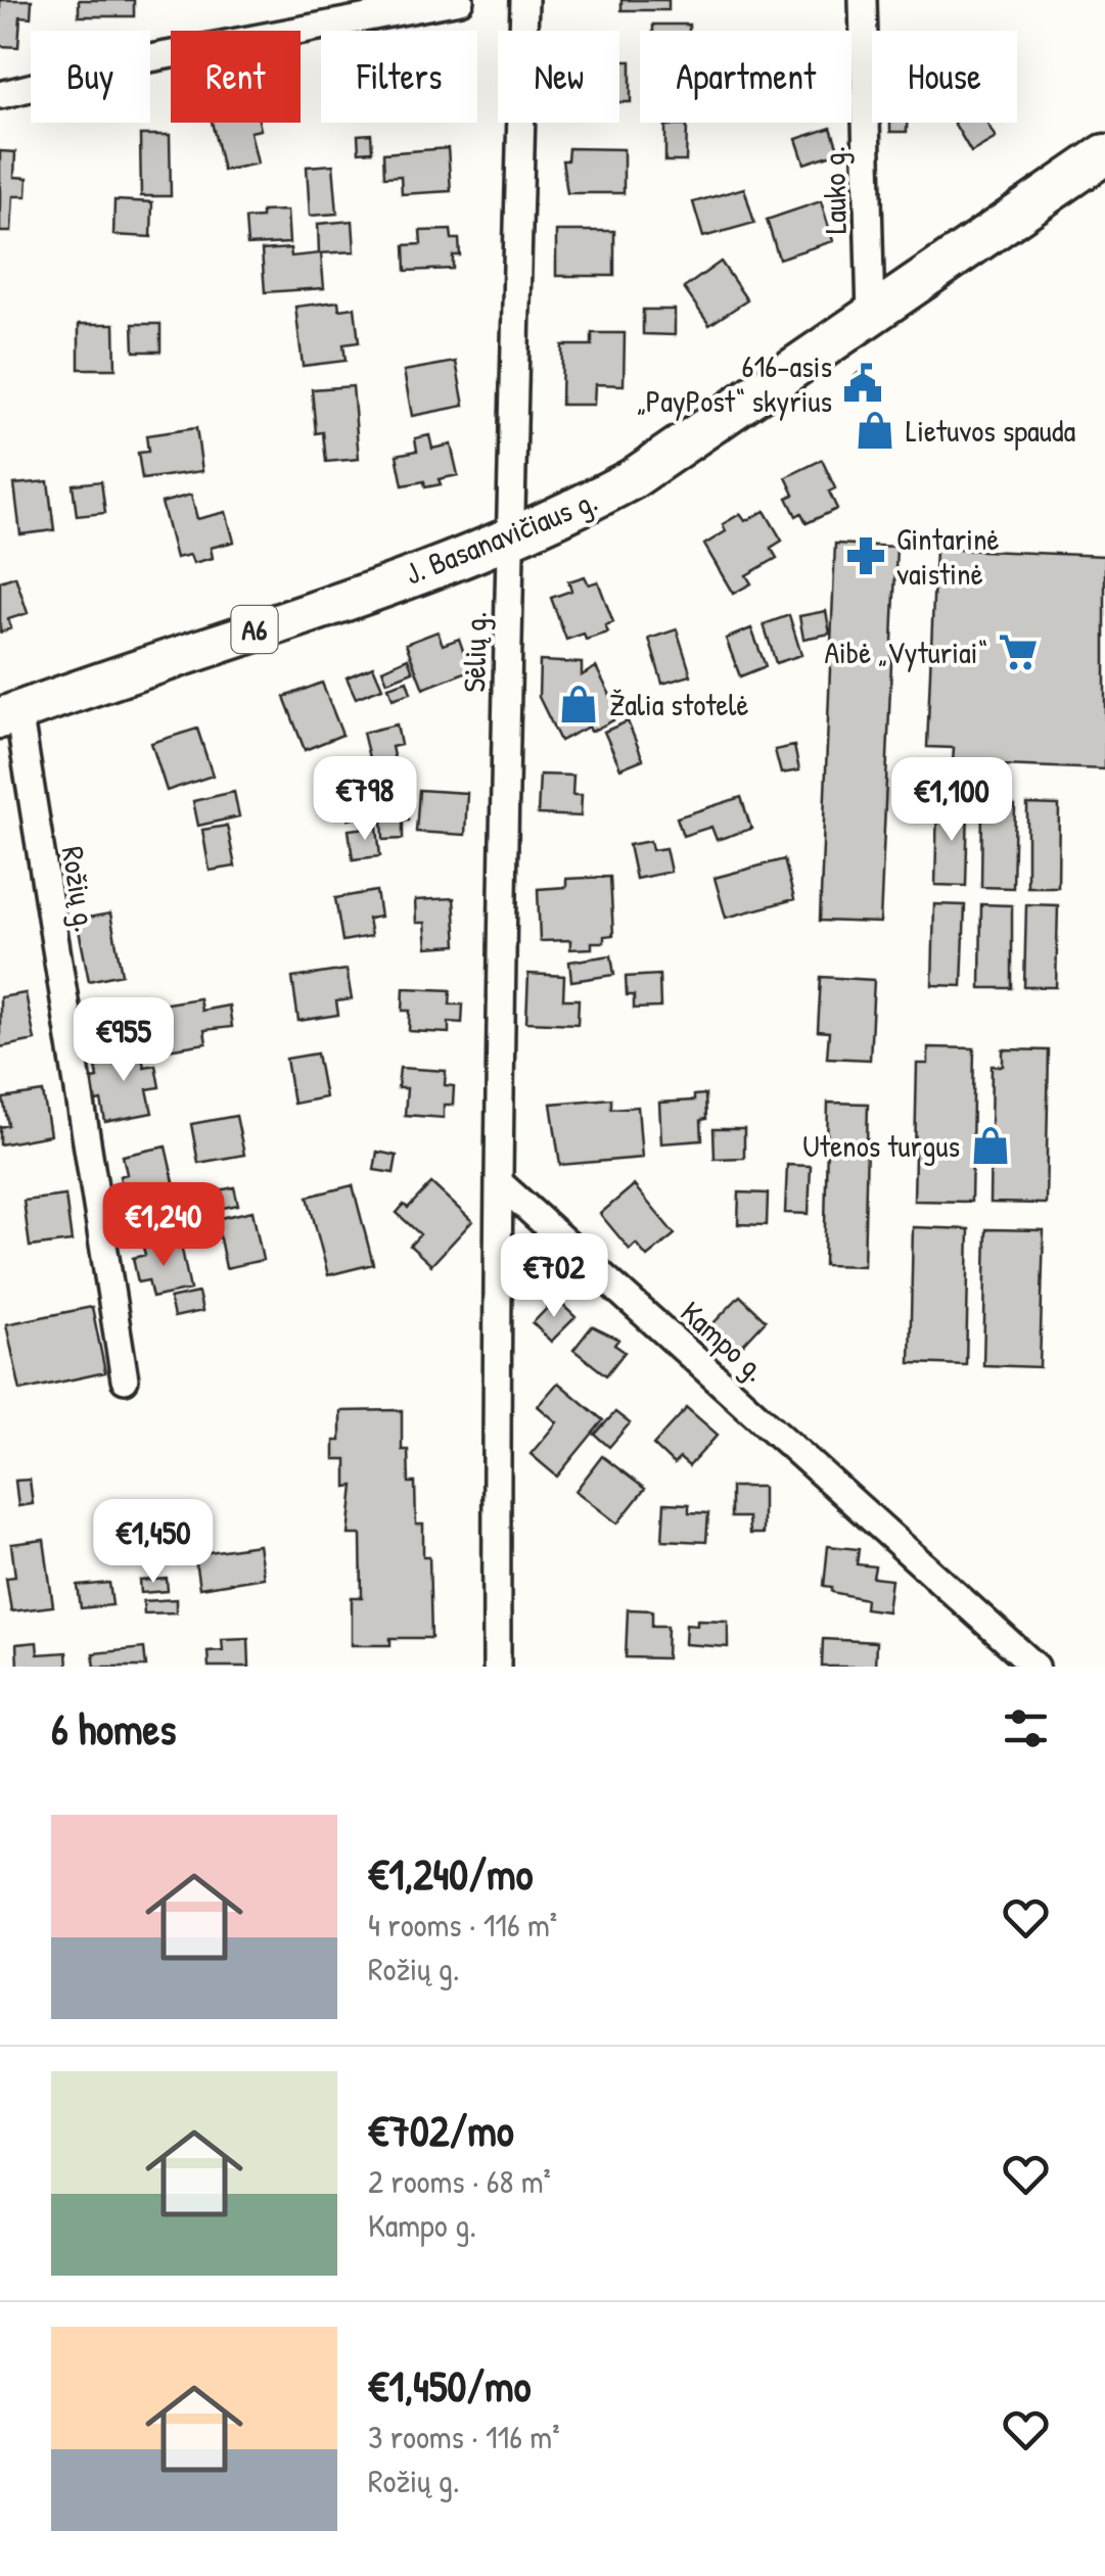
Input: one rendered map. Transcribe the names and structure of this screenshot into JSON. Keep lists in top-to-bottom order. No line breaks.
{"streets":{"main road":["J. Basanavičiaus g.","A6"],"street":["Lauko g.","Sėlių g.","Rožių g.","Kampo g."]},"crossings":[["Lauko g.","J. Basanavičiaus g."],["J. Basanavičiaus g.","Sėlių g."],["J. Basanavičiaus g.","Rožių g."],["Sėlių g.","Kampo g."]],"places":{"public building":["616-asis „PayPost“ skyrius"],"shop":["Lietuvos spauda","Žalia stotelė","Utenos turgus"],"pharmacy":["Gintarinė vaistinė"],"supermarket":["Aibė „Vyturiai“"]},"page":{"chip":["Buy","Rent","Filters","New","Apartment","House"],"price":["€798","€1,100","€955","€1,240","€702","€1,450"],"heading":"6 homes","list":[{"name":"€1,240/mo","note":"4 rooms · 116 m² · Rožių g."},{"name":"€702/mo","note":"2 rooms · 68 m² · Kampo g."},{"name":"€1,450/mo","note":"3 rooms · 116 m² · Rožių g."}]}}
